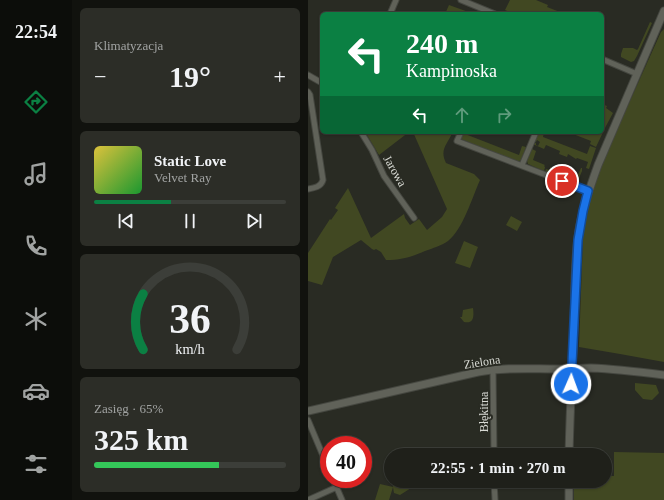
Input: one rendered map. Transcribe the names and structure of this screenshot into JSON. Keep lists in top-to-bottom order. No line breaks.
{"streets":{"street":["Jarowa","Zielona","Błękitna"]},"crossings":[["Zielona","Błękitna"]],"page":{"tabs":"22:54","tile":["Klimatyzacja",["Zasięg · 65%","325 km"]],"turn":["240 m","Kampinoska"],"heat":["−","19°","+"],"song":["Static Love","Velvet Ray"],"limit":"40","trip":"22:55 · 1 min · 270 m","gauge":["36","km/h"]}}
